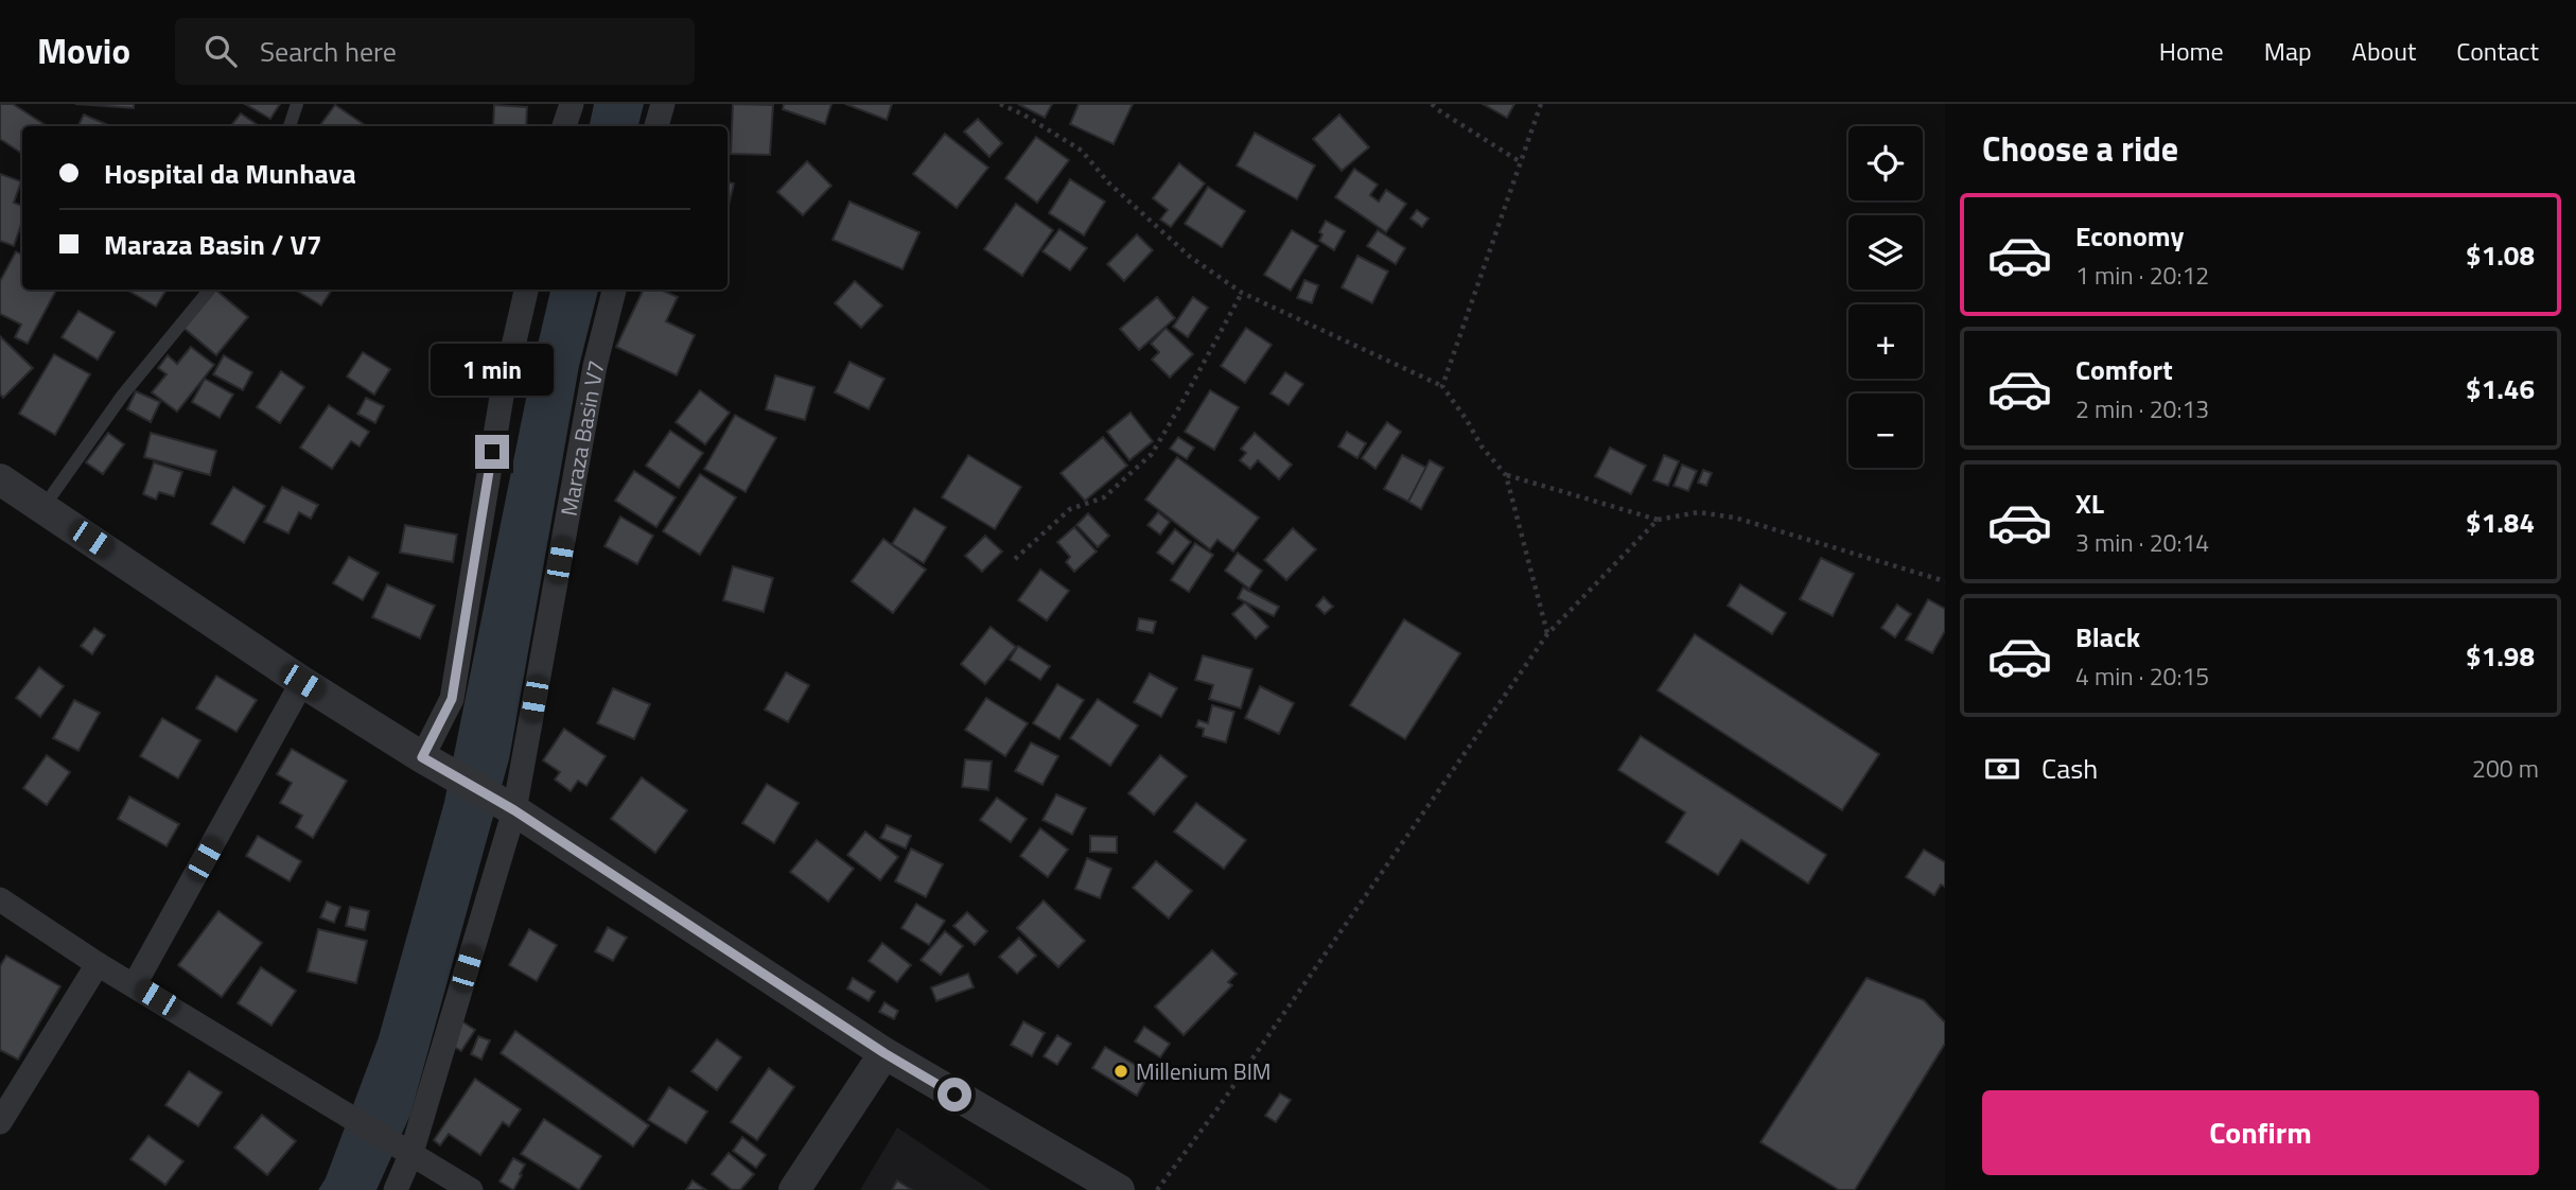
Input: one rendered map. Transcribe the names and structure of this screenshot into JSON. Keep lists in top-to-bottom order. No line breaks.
{"streets":{"street":["Maraza Basin V7"]},"places":["Millenium BIM"],"page":{"header":"Movio","search":"Search here","nav":["Home","Map","About","Contact"],"heading":"Choose a ride","map_buttons":["+","−"],"banner":["Hospital da Munhava","Maraza Basin / V7"],"list":[{"name":"Economy","note":"1 min · 20:12","value":"$1.08"},{"name":"Comfort","note":"2 min · 20:13","value":"$1.46"},{"name":"XL","note":"3 min · 20:14","value":"$1.84"},{"name":"Black","note":"4 min · 20:15","value":"$1.98"}],"bubble":"1 min","pay":["Cash","200 m"],"buttons":"Confirm"}}
